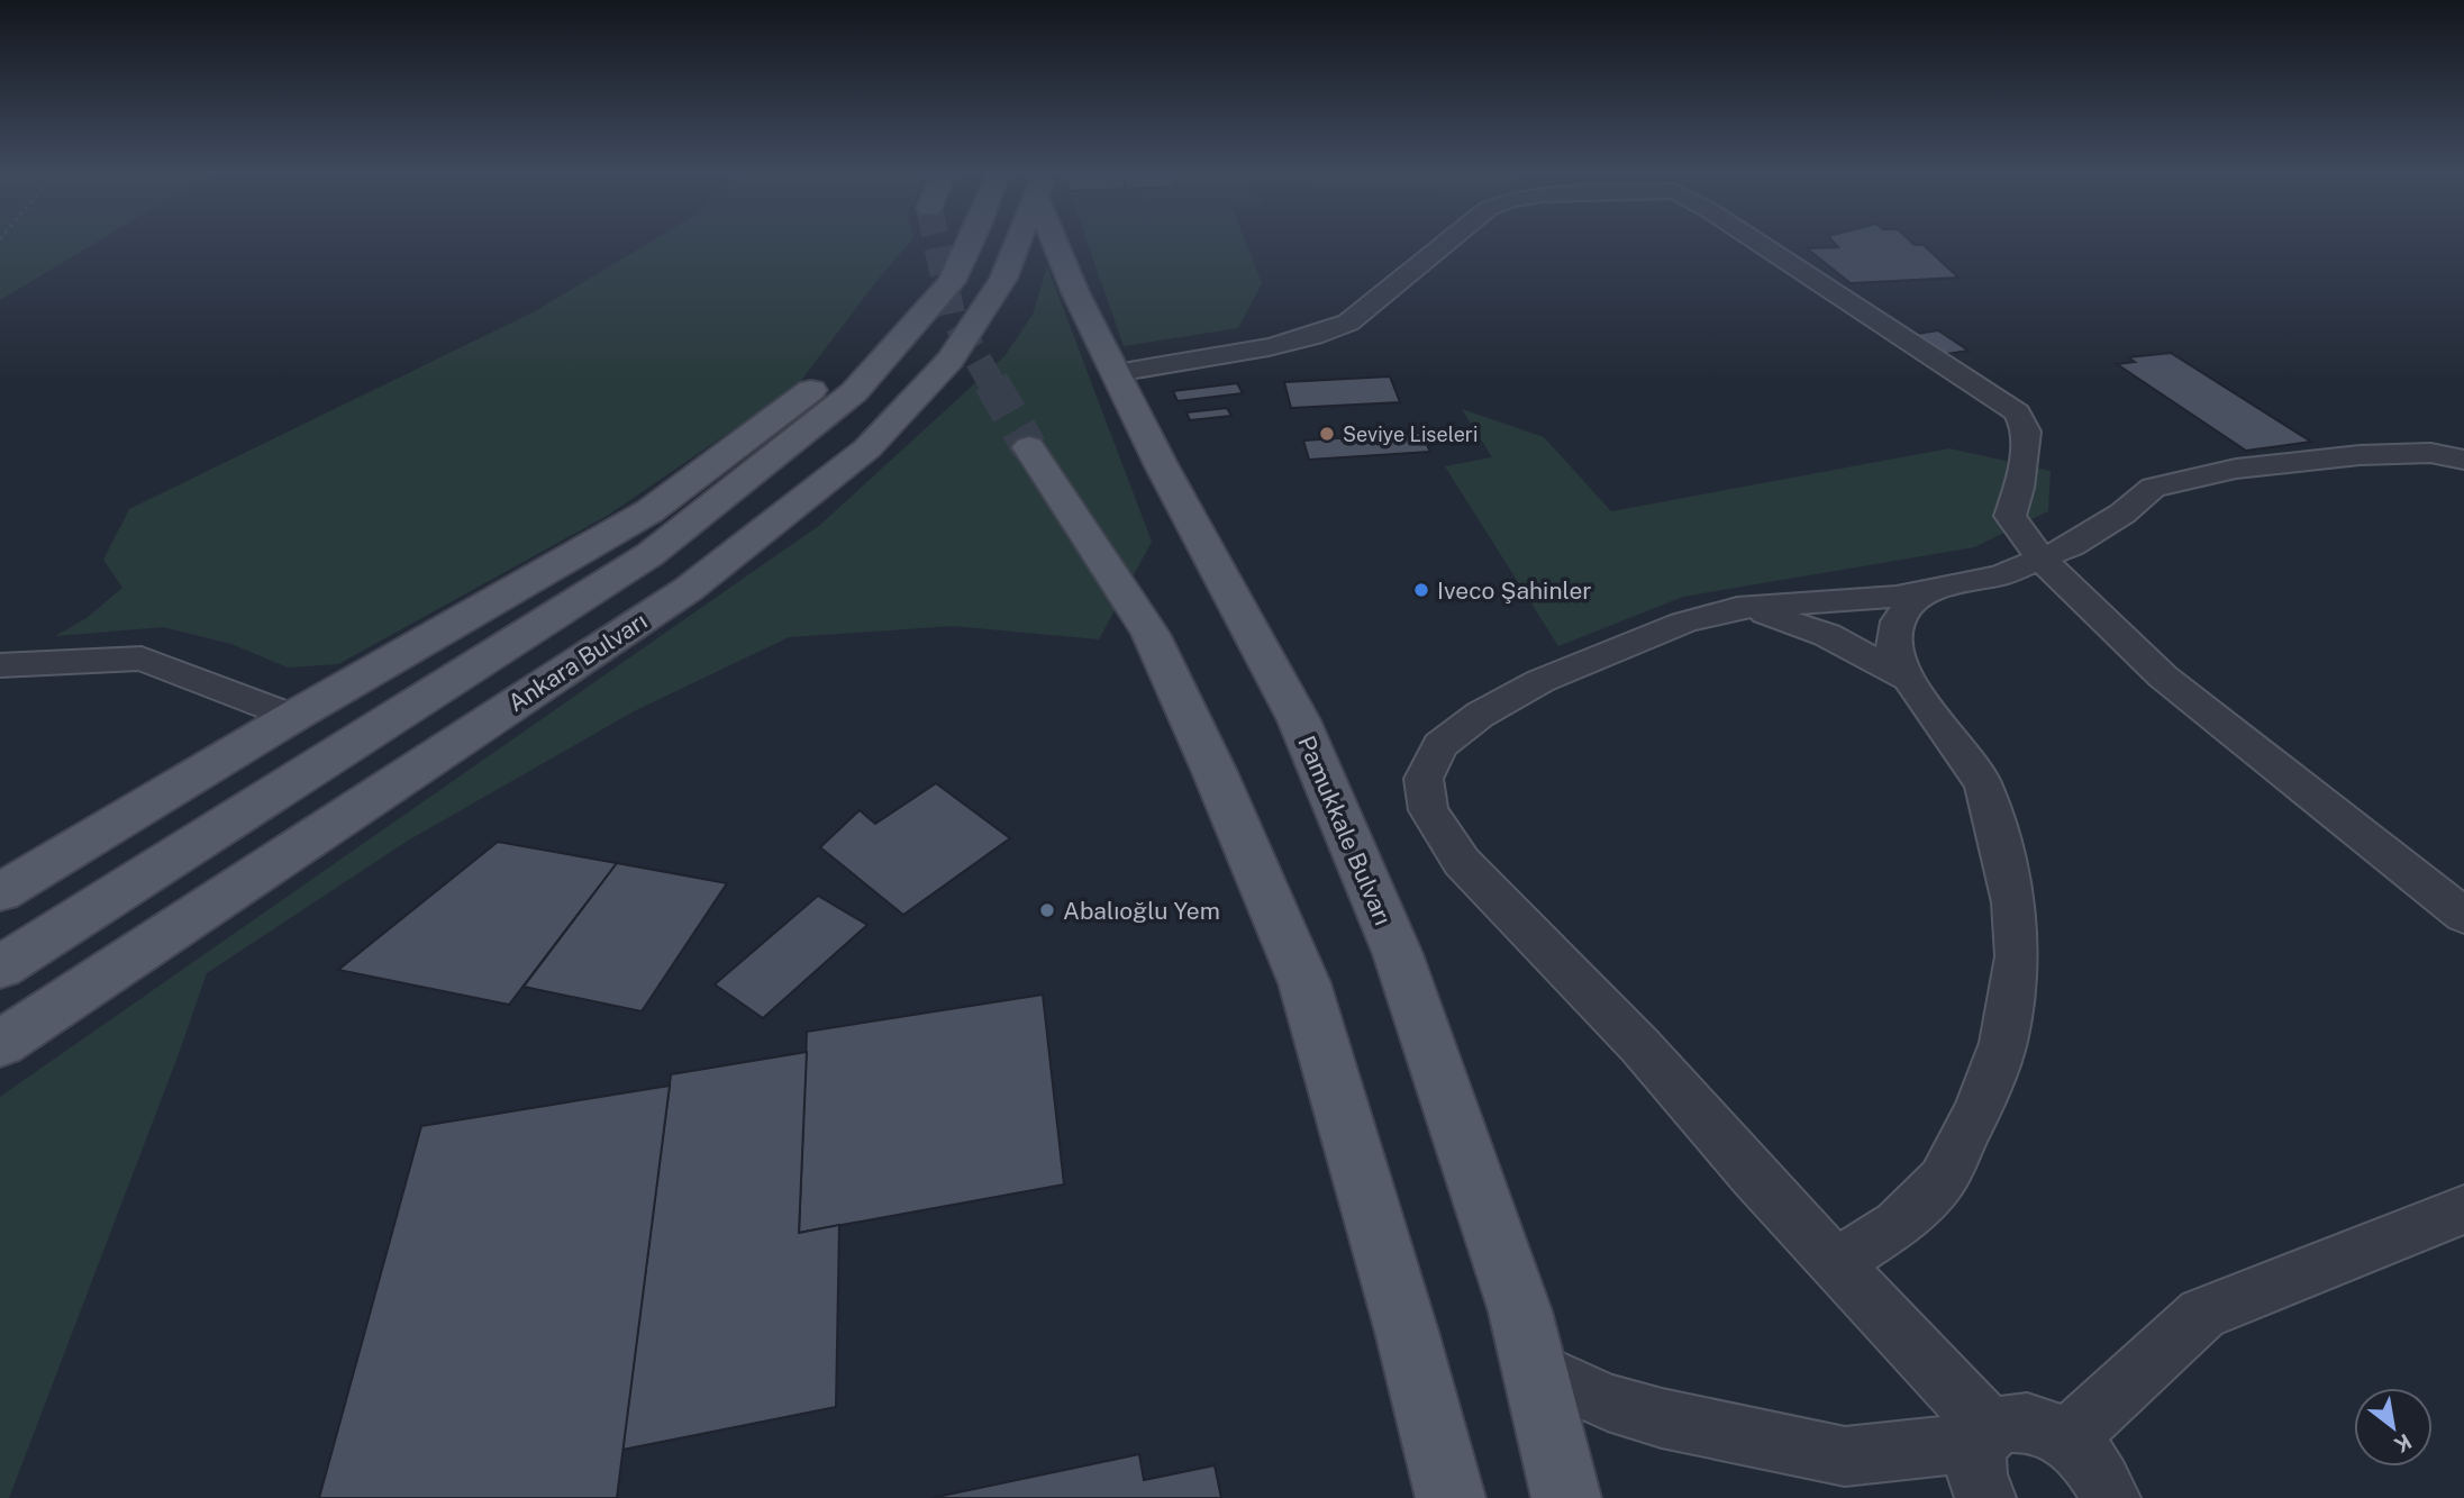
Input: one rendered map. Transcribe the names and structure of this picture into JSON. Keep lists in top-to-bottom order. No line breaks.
{"streets":{"main road":["Ankara Bulvarı","Pamukkale Bulvarı"]},"places":["Seviye Liseleri","Iveco Şahinler","Abalıoğlu Yem"],"north":"bottom right"}
